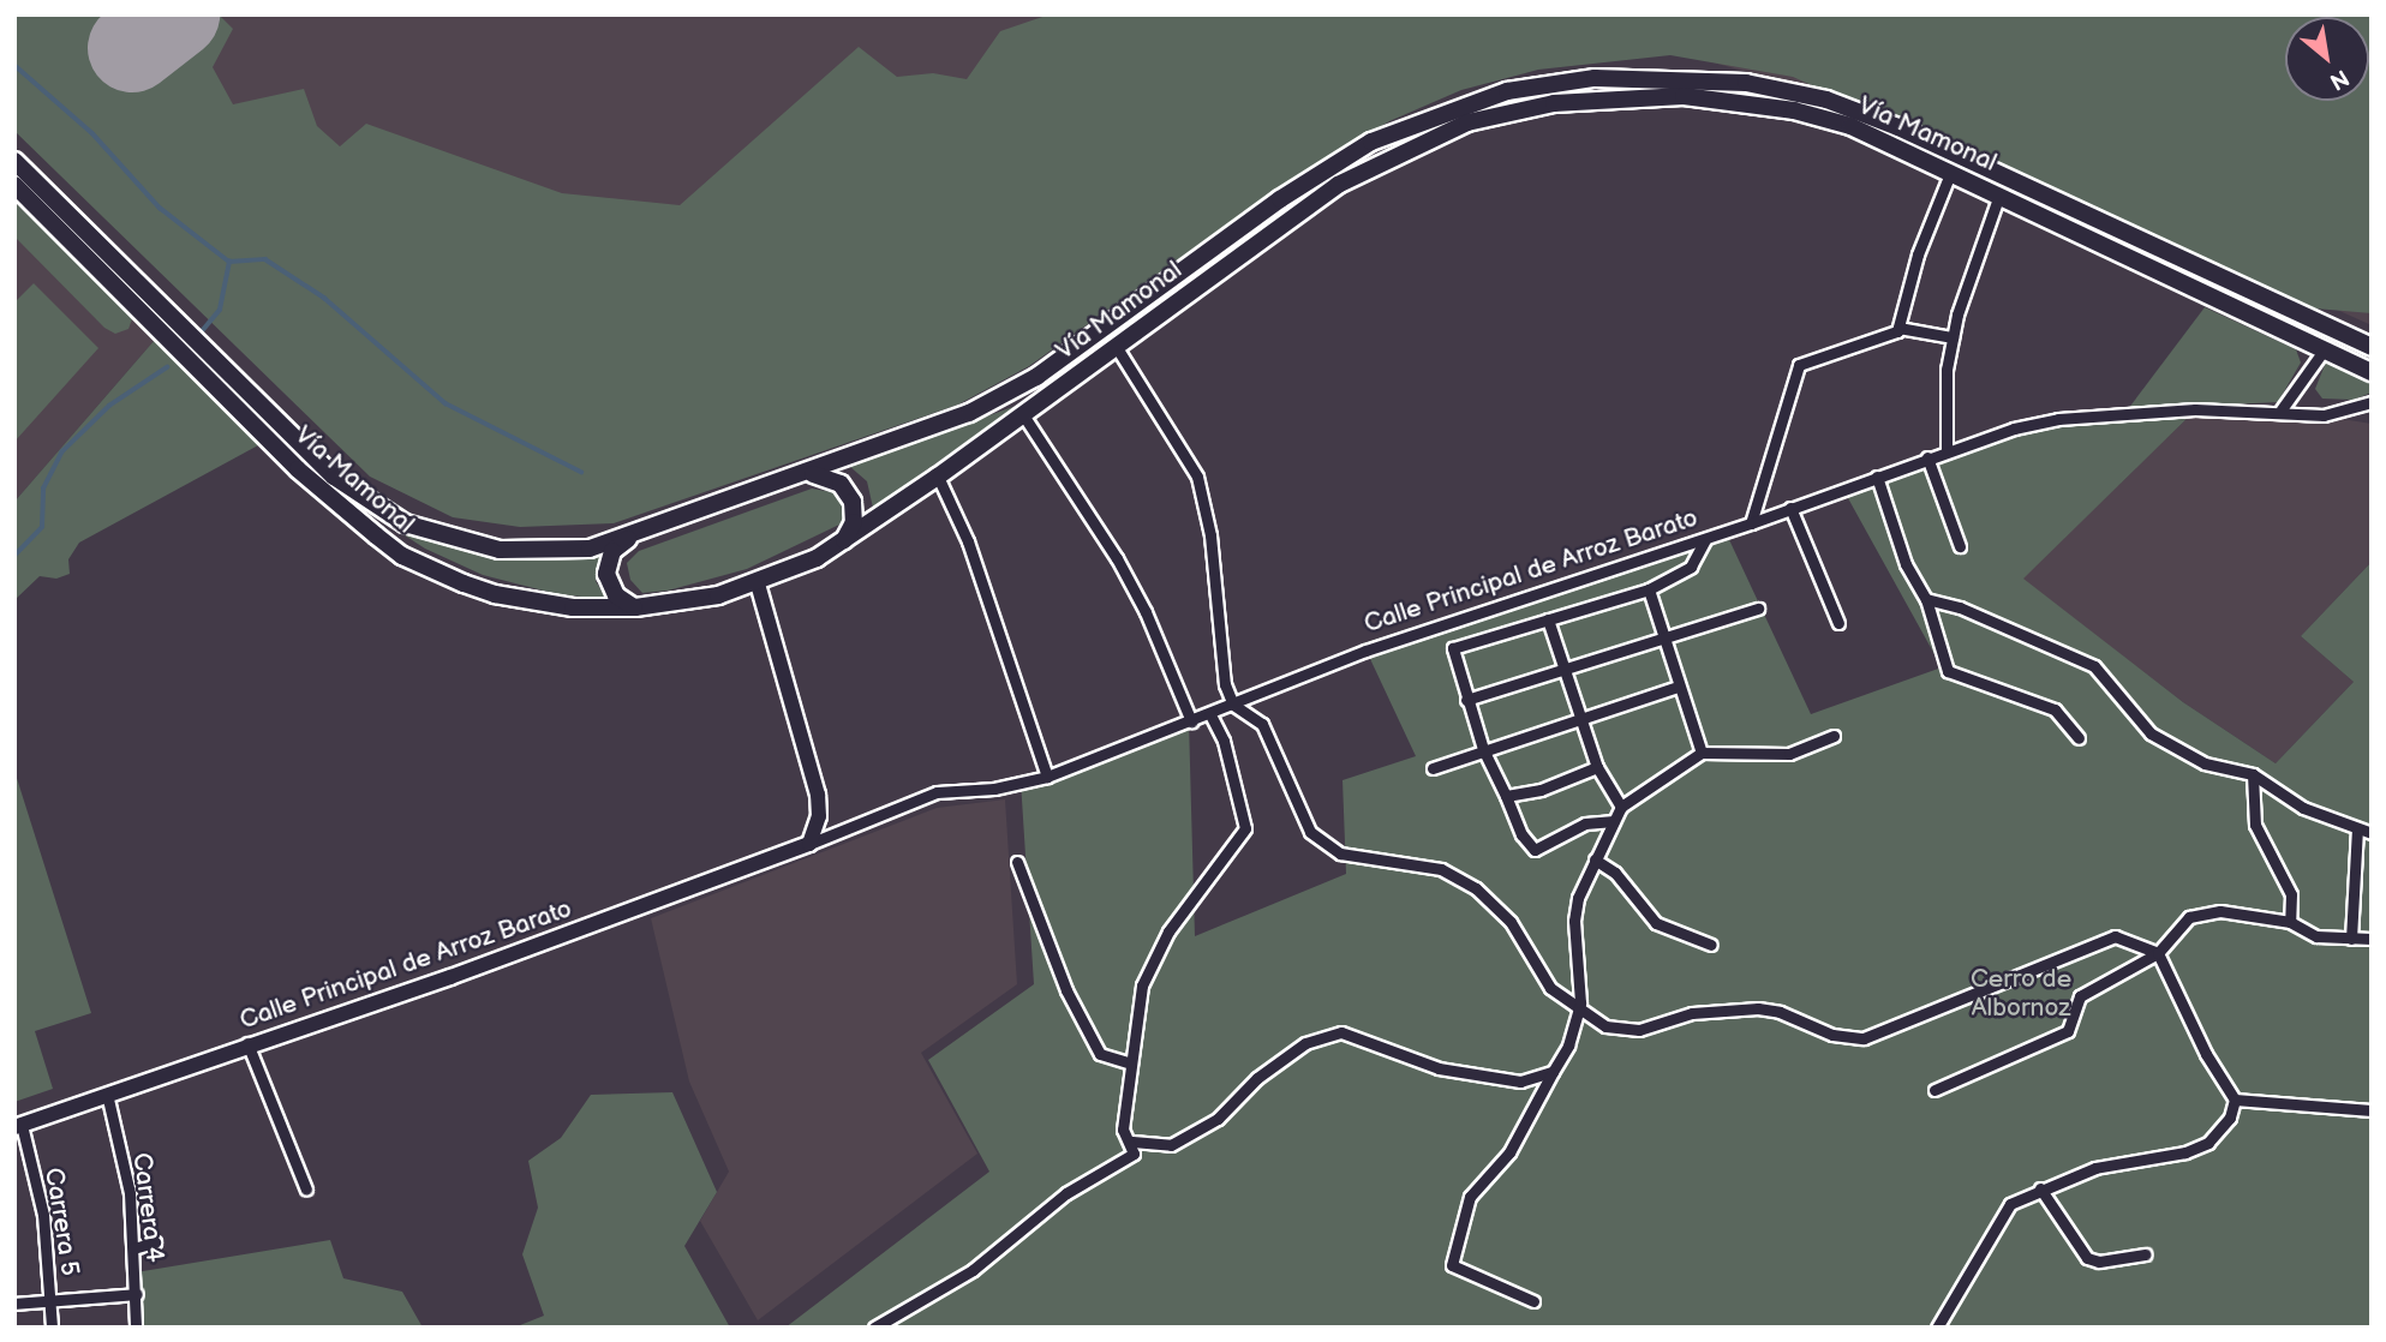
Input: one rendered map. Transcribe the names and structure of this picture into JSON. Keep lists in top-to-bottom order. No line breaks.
{"streets":{"main road":["Vía Mamonal"],"street":["Calle Principal de Arroz Barato","Carrera 4","Carrera 5"]},"crossings":[["Calle Principal de Arroz Barato","Carrera 4"],["Calle Principal de Arroz Barato","Carrera 5"]],"parks":["Cerro de Albornoz"],"north":"bottom right"}
